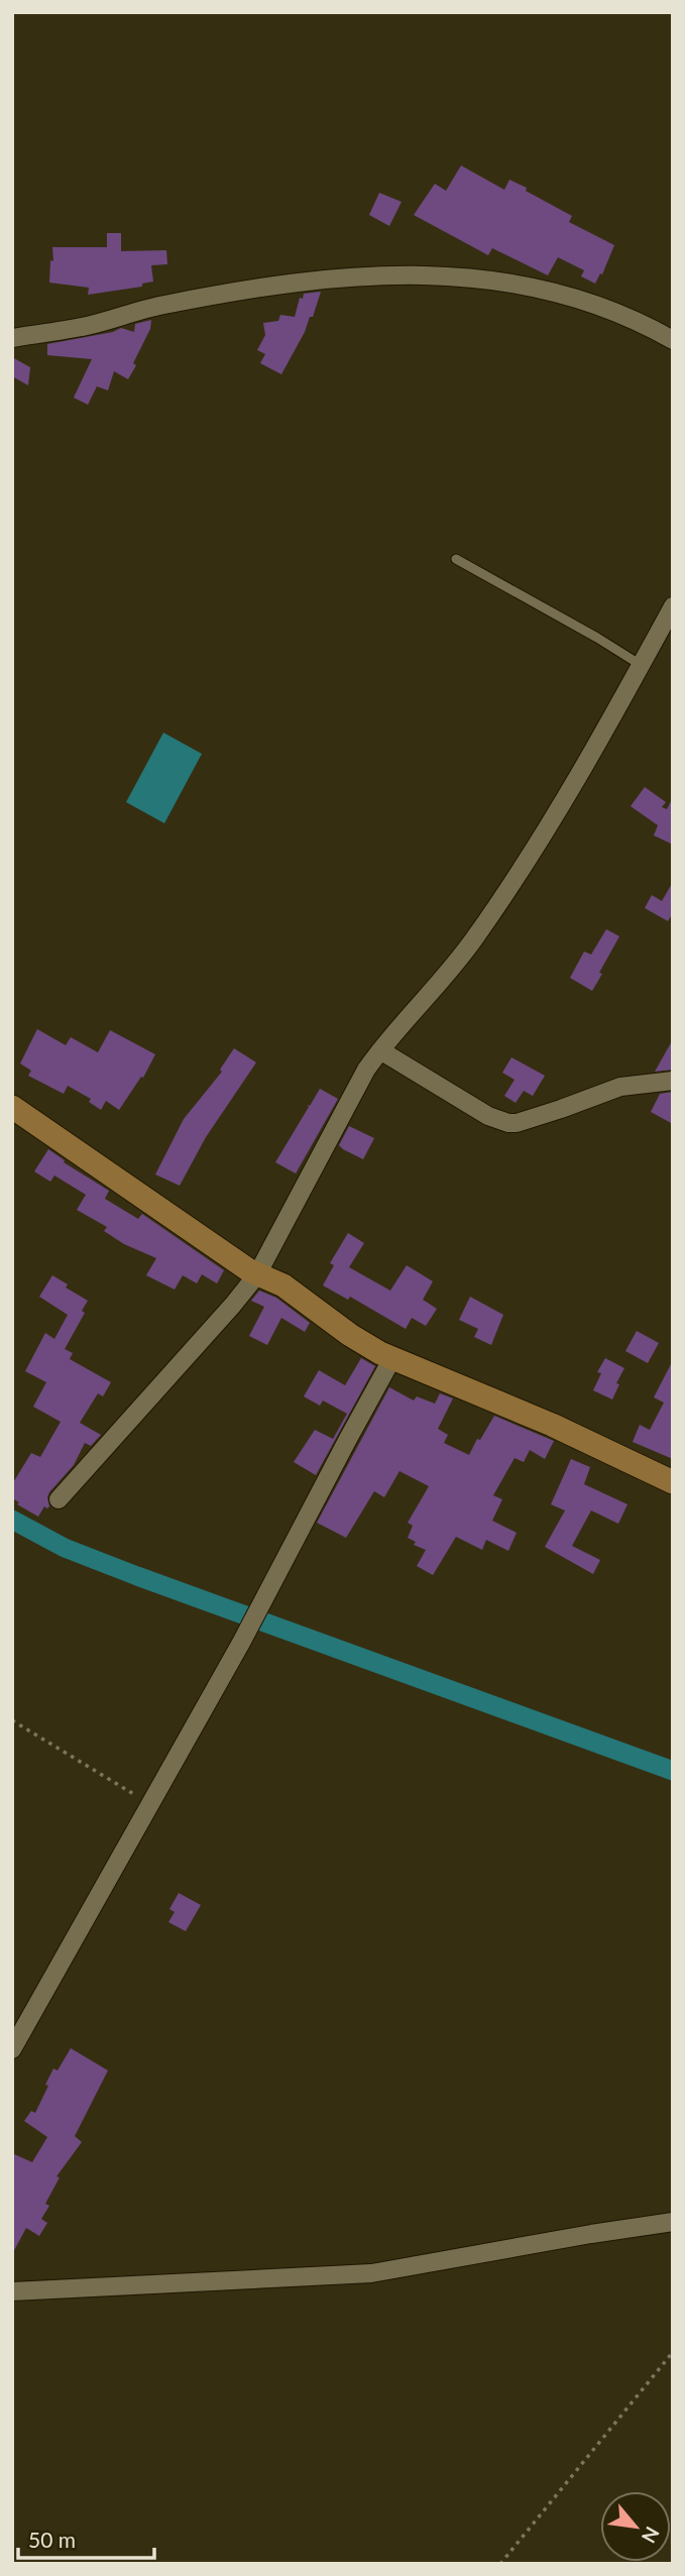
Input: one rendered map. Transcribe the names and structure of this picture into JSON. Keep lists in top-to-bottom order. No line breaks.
{"scale_bar":"50 m","north":"bottom right"}
